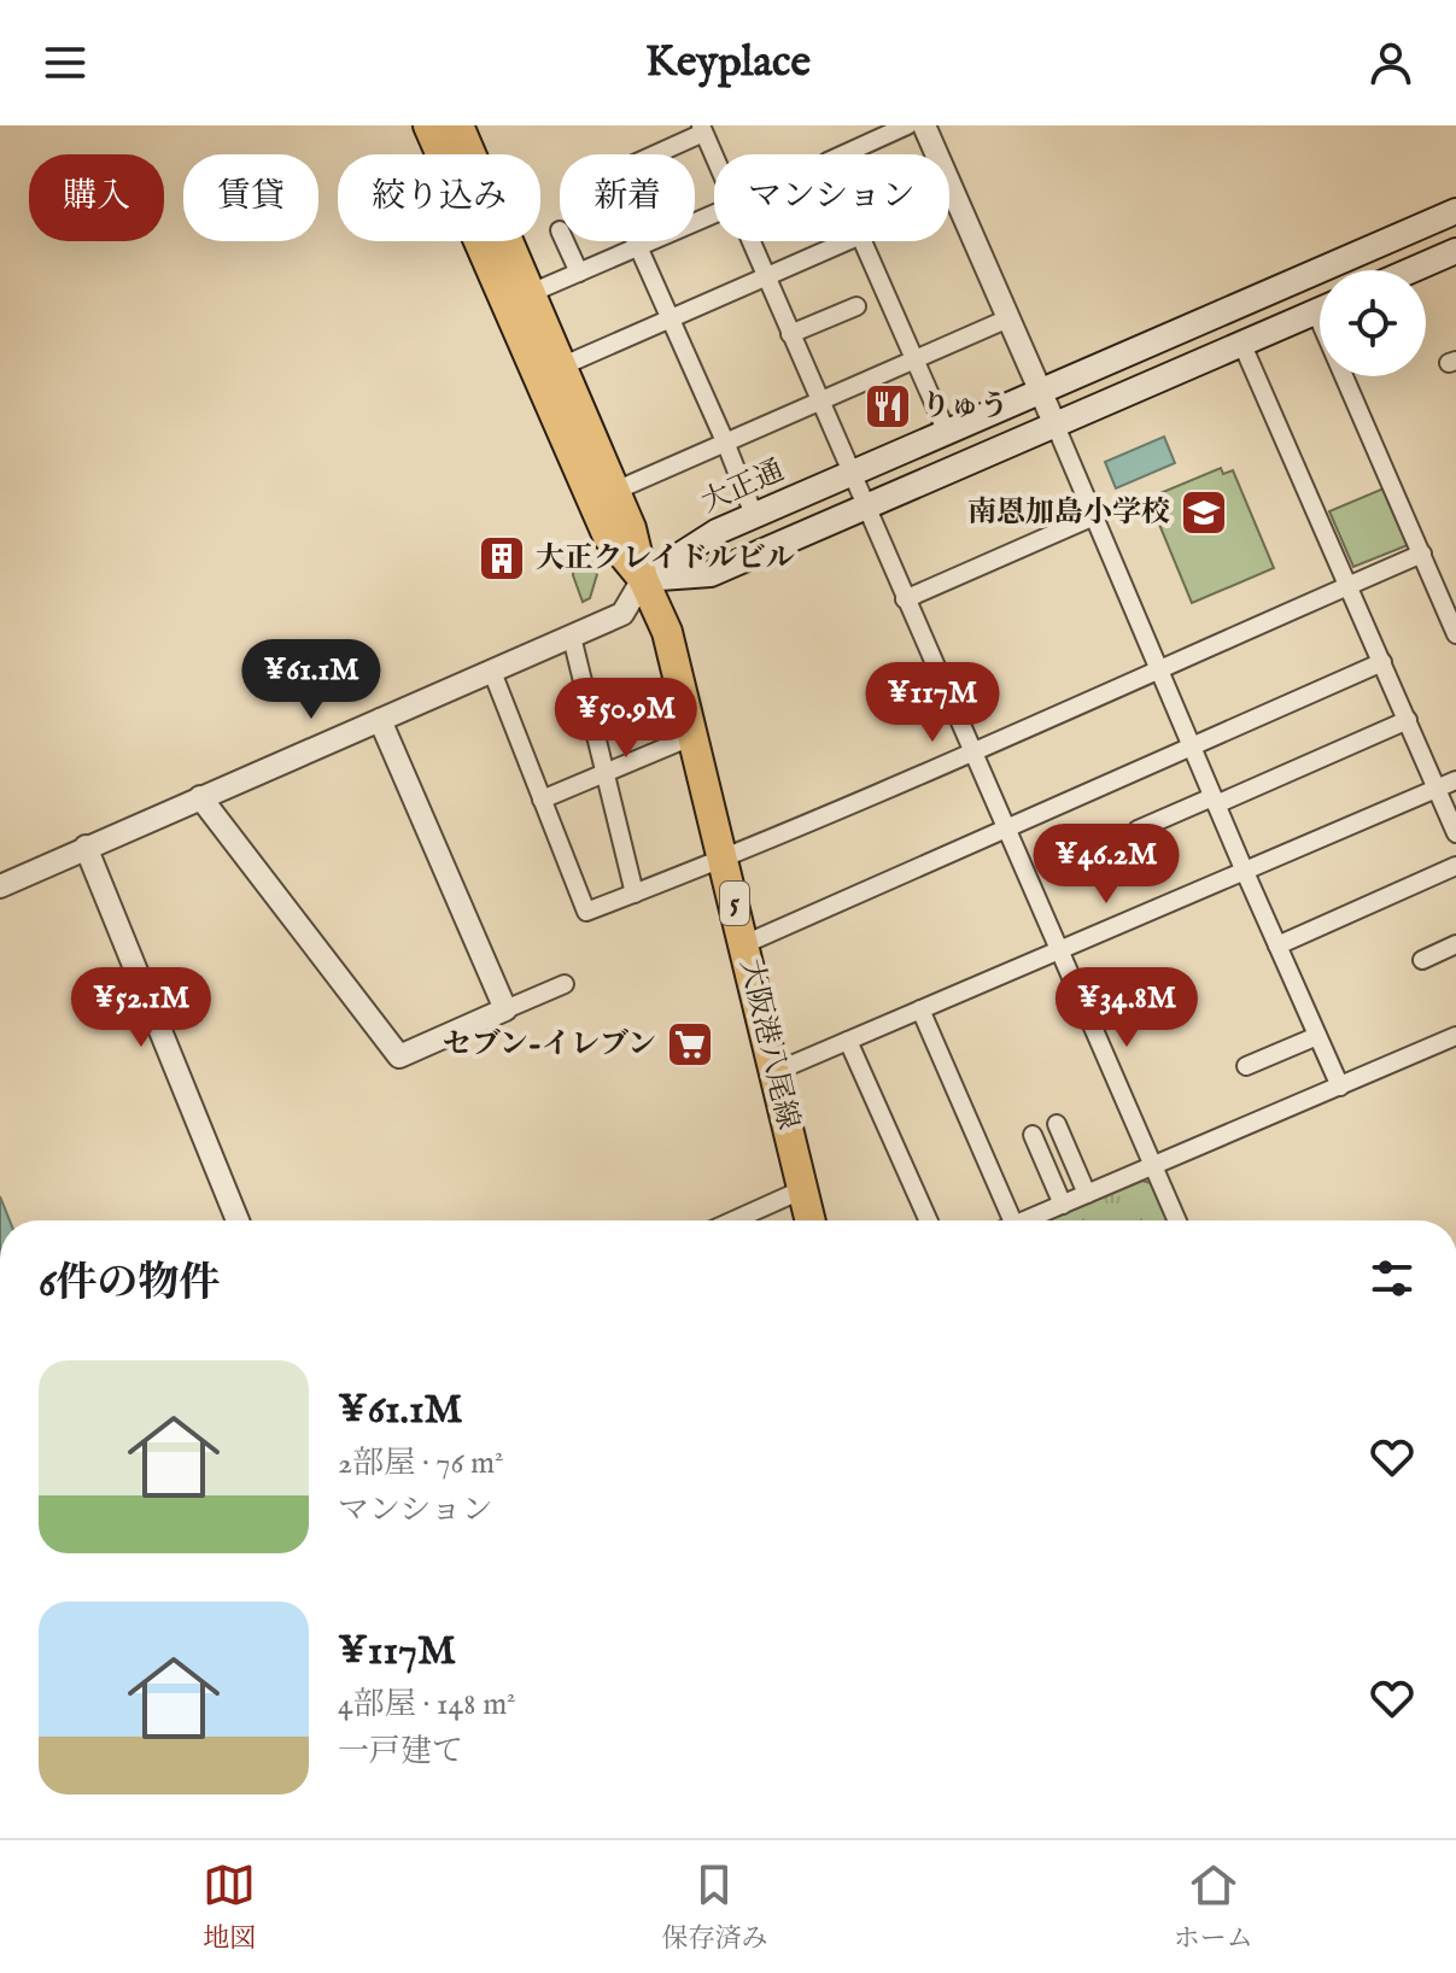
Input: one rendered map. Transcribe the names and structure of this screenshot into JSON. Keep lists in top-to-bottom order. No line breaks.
{"streets":{"main road":["大正通","5","大阪港八尾線"]},"crossings":[["大正通","大阪港八尾線"]],"places":{"restaurant":["りゅう"],"school or university":["南恩加島小学校"],"building":["大正クレイドルビル"],"supermarket":["セブン-イレブン"]},"page":{"header":"Keyplace","chip":["購入","賃貸","絞り込み","新着","マンション"],"price":["¥61.1M","¥117M","¥50.9M","¥46.2M","¥52.1M","¥34.8M"],"heading":"6件の物件","list":[{"name":"¥61.1M","note":"2部屋 · 76 m² · マンション"},{"name":"¥117M","note":"4部屋 · 148 m² · 一戸建て"}],"tabs":["地図","保存済み","ホーム"]}}
